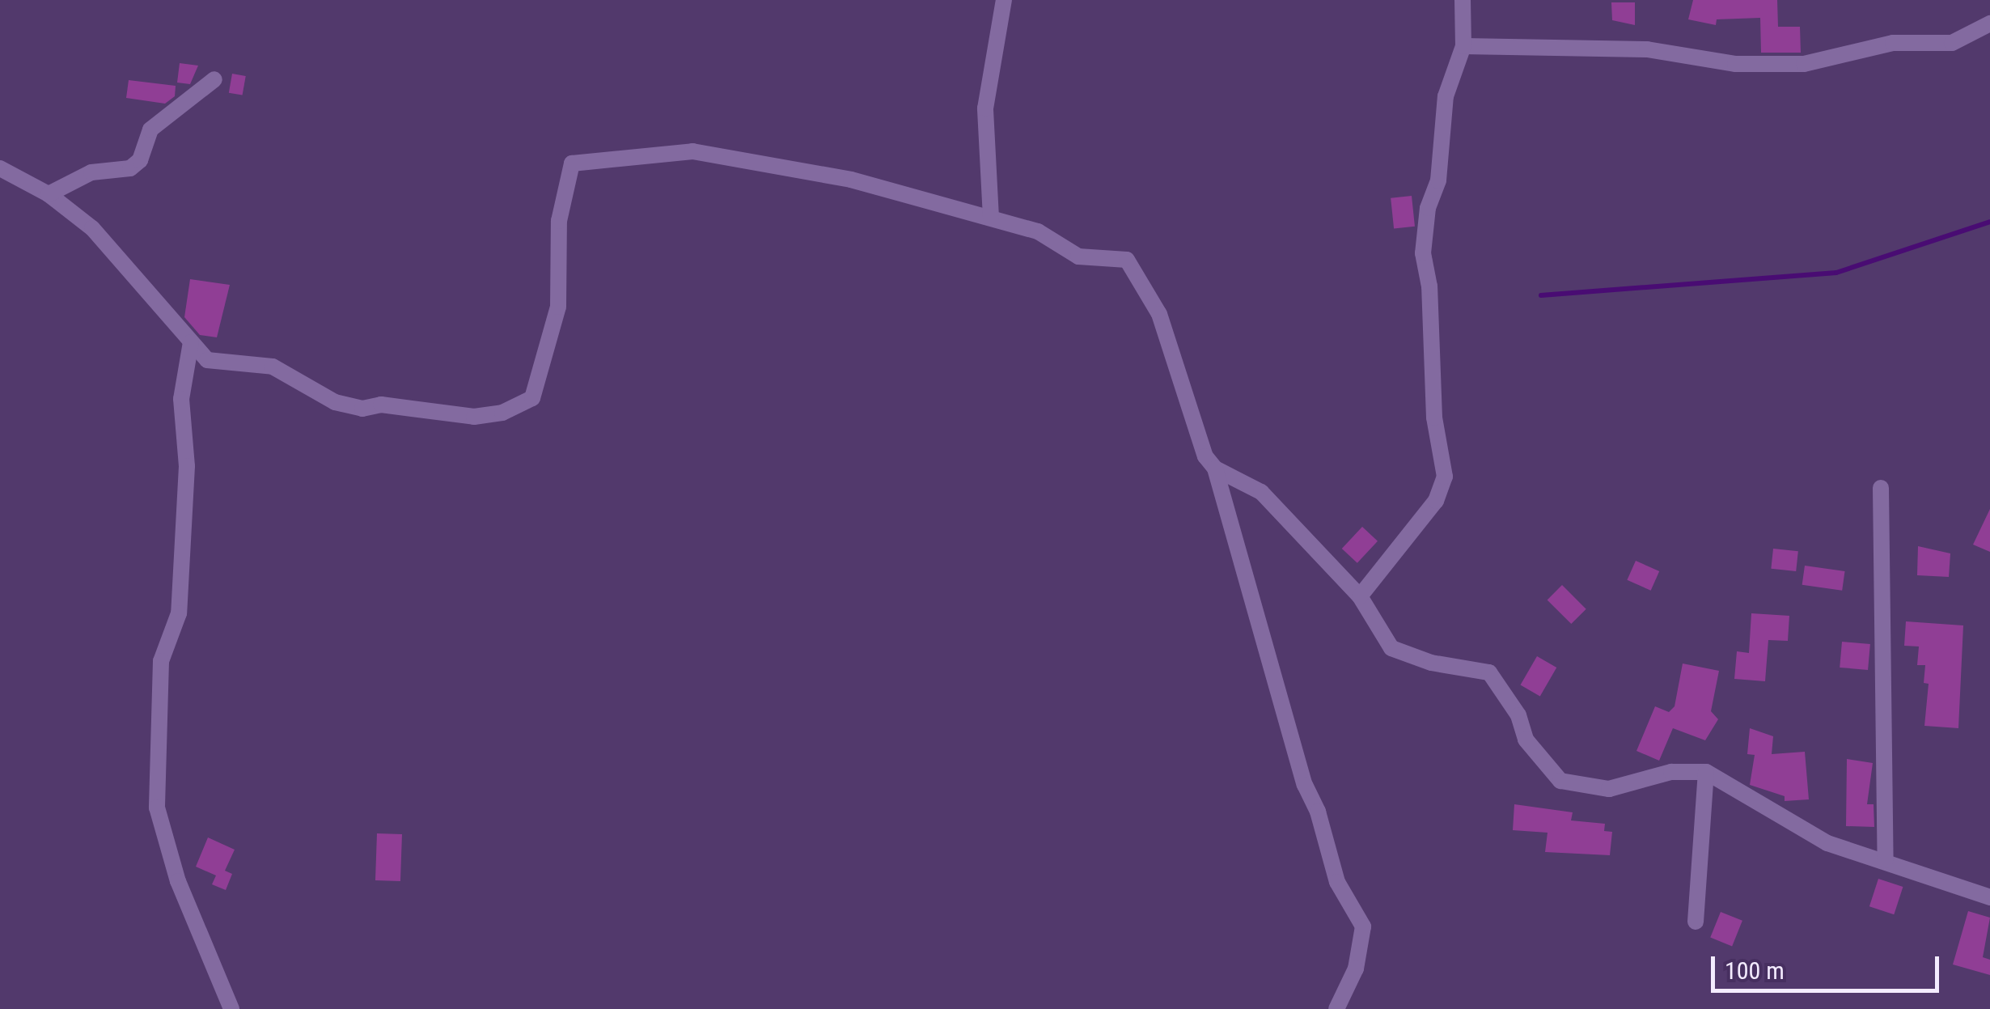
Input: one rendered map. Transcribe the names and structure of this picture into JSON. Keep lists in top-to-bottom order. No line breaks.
{"scale_bar":"100 m"}
